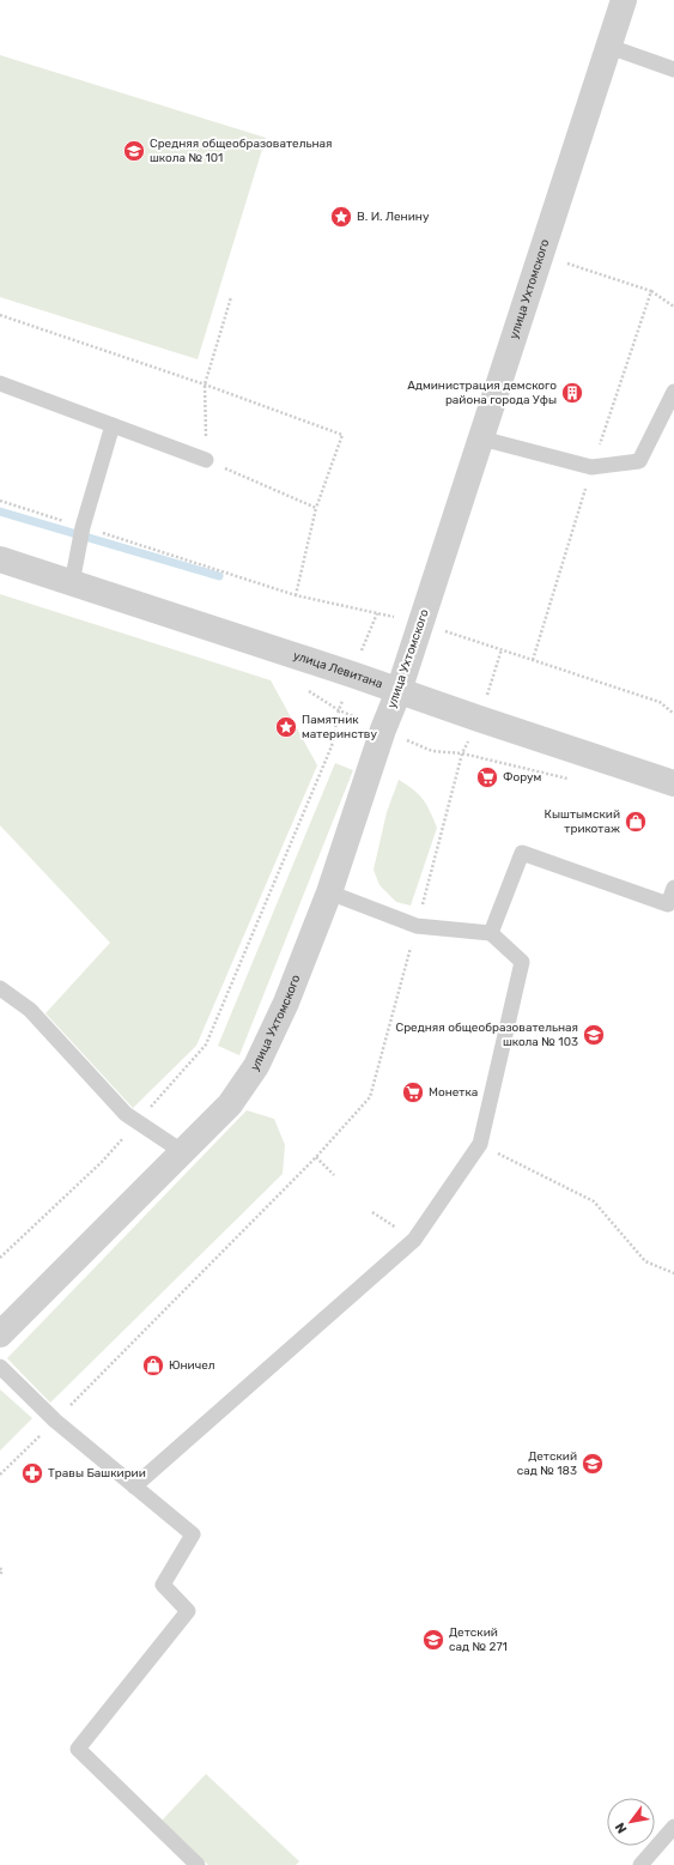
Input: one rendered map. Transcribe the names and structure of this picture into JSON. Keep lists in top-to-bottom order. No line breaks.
{"streets":{"street":["улица Ухтомского","улица Левитана"]},"crossings":[["улица Ухтомского","улица Левитана"]],"places":{"school or university":["Средняя общеобразовательная школа № 101","Средняя общеобразовательная школа № 103","Детский сад № 183","Детский сад № 271"],"place":["В. И. Ленину","Памятник материнству"],"building":["Администрация демского района города Уфы"],"supermarket":["Форум","Монетка"],"shop":["Кыштымский трикотаж","Юничел"],"pharmacy":["Травы Башкирии"]},"north":"bottom left"}
